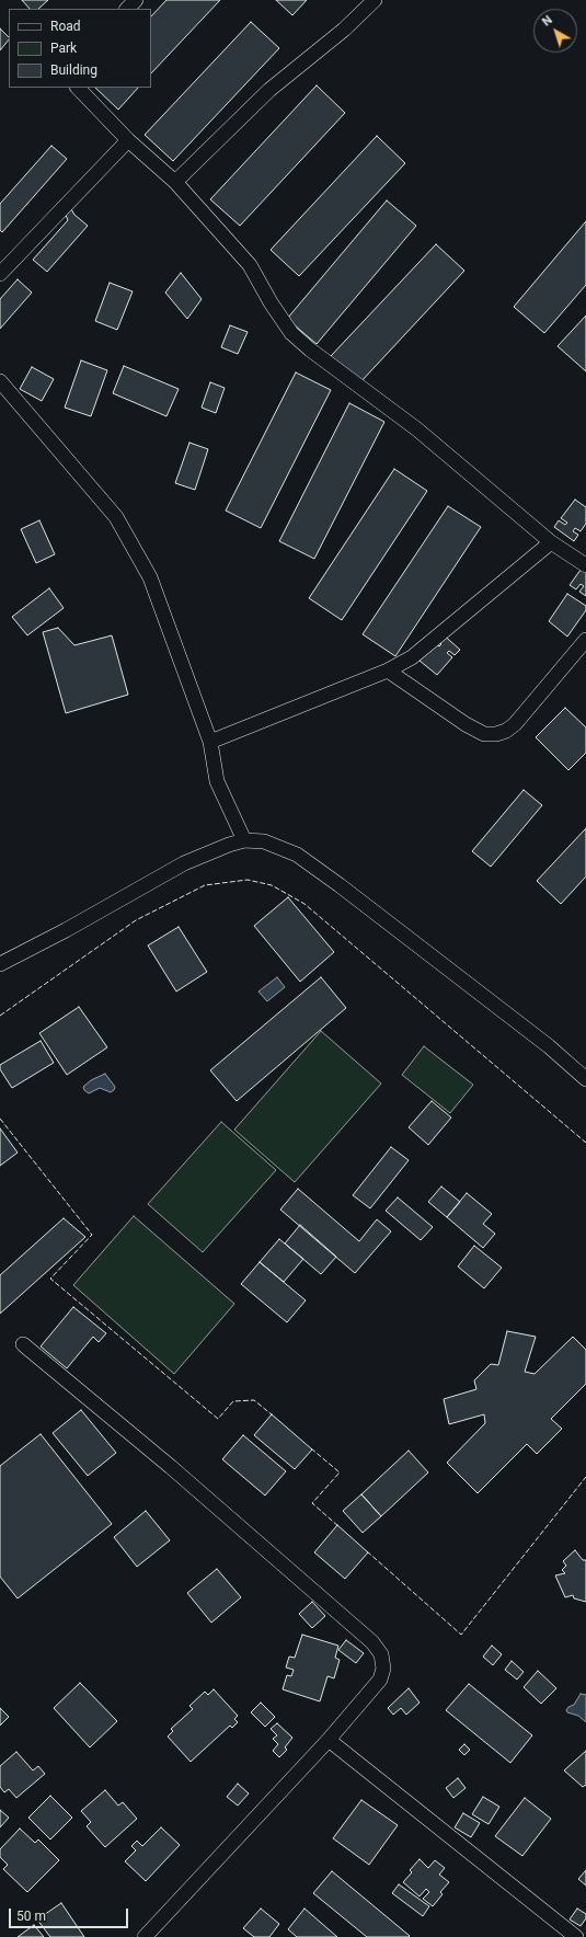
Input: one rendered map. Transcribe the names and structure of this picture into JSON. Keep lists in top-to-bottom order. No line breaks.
{"legend":["Road","Park","Building"],"scale_bar":"50 m","north":"top left"}
